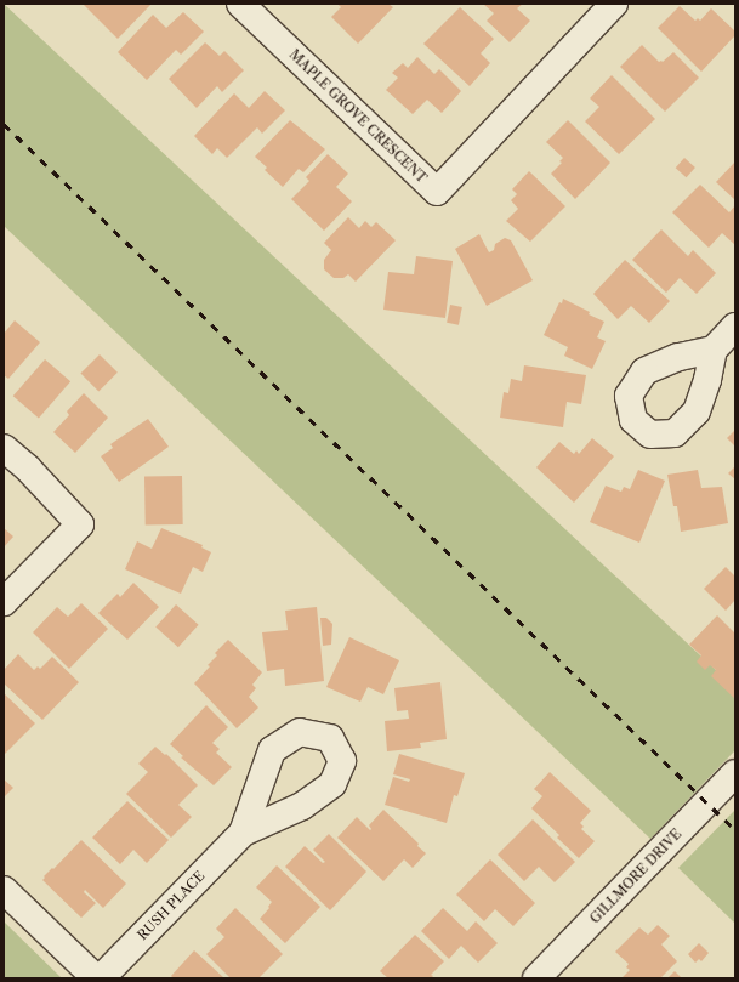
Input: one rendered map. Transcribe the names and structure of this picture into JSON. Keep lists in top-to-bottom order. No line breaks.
{"streets":{"street":["MAPLE GROVE CRESCENT","GILLMORE DRIVE","RUSH PLACE"]}}
